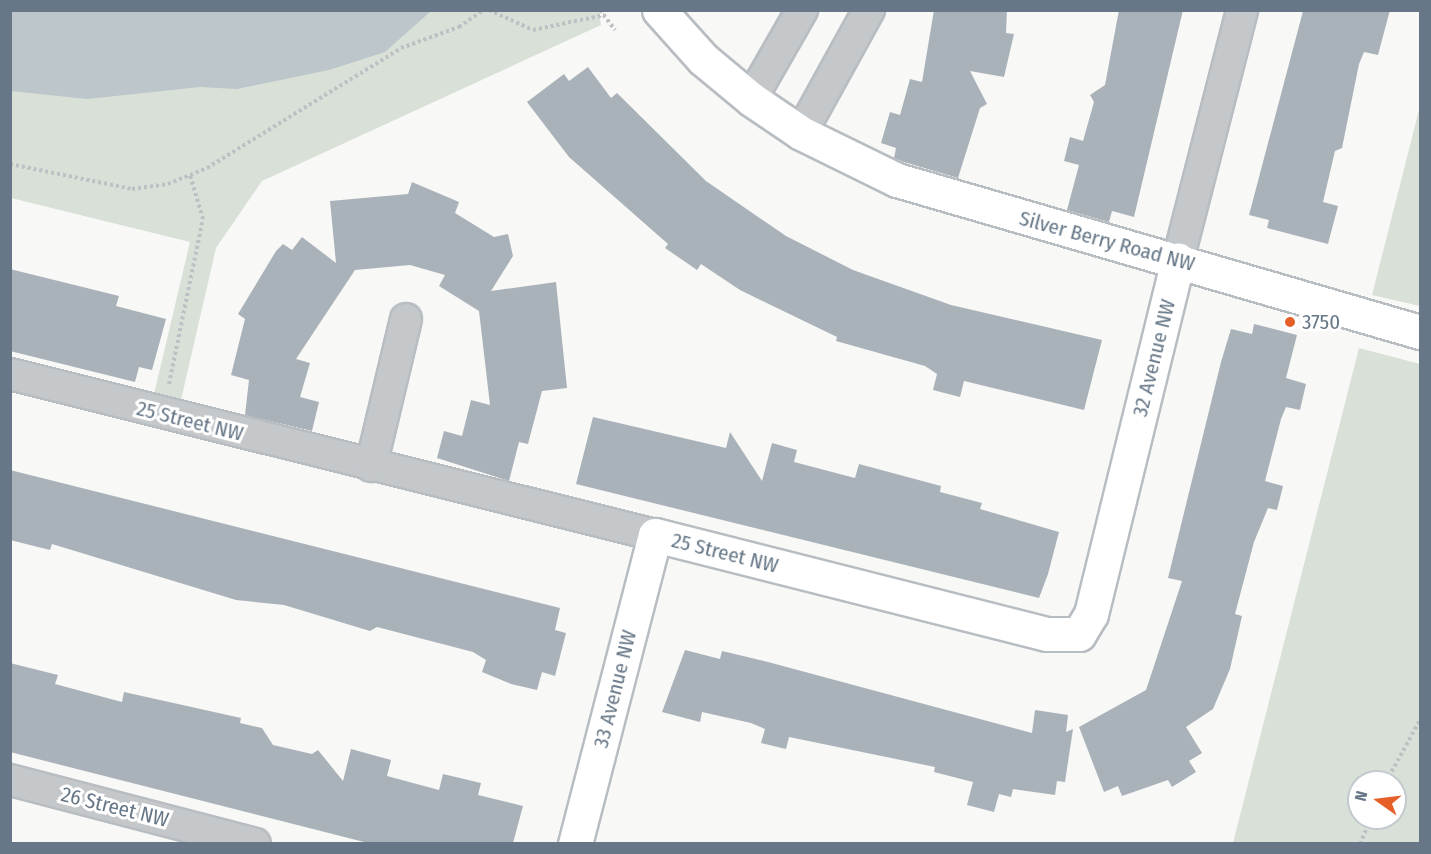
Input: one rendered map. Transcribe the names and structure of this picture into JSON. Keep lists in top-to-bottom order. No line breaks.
{"streets":{"street":["Silver Berry Road NW","32 Avenue NW","25 Street NW","33 Avenue NW","26 Street NW"]},"crossings":[["Silver Berry Road NW","32 Avenue NW"],["32 Avenue NW","25 Street NW"],["25 Street NW","33 Avenue NW"]],"places":["3750"],"north":"left"}
